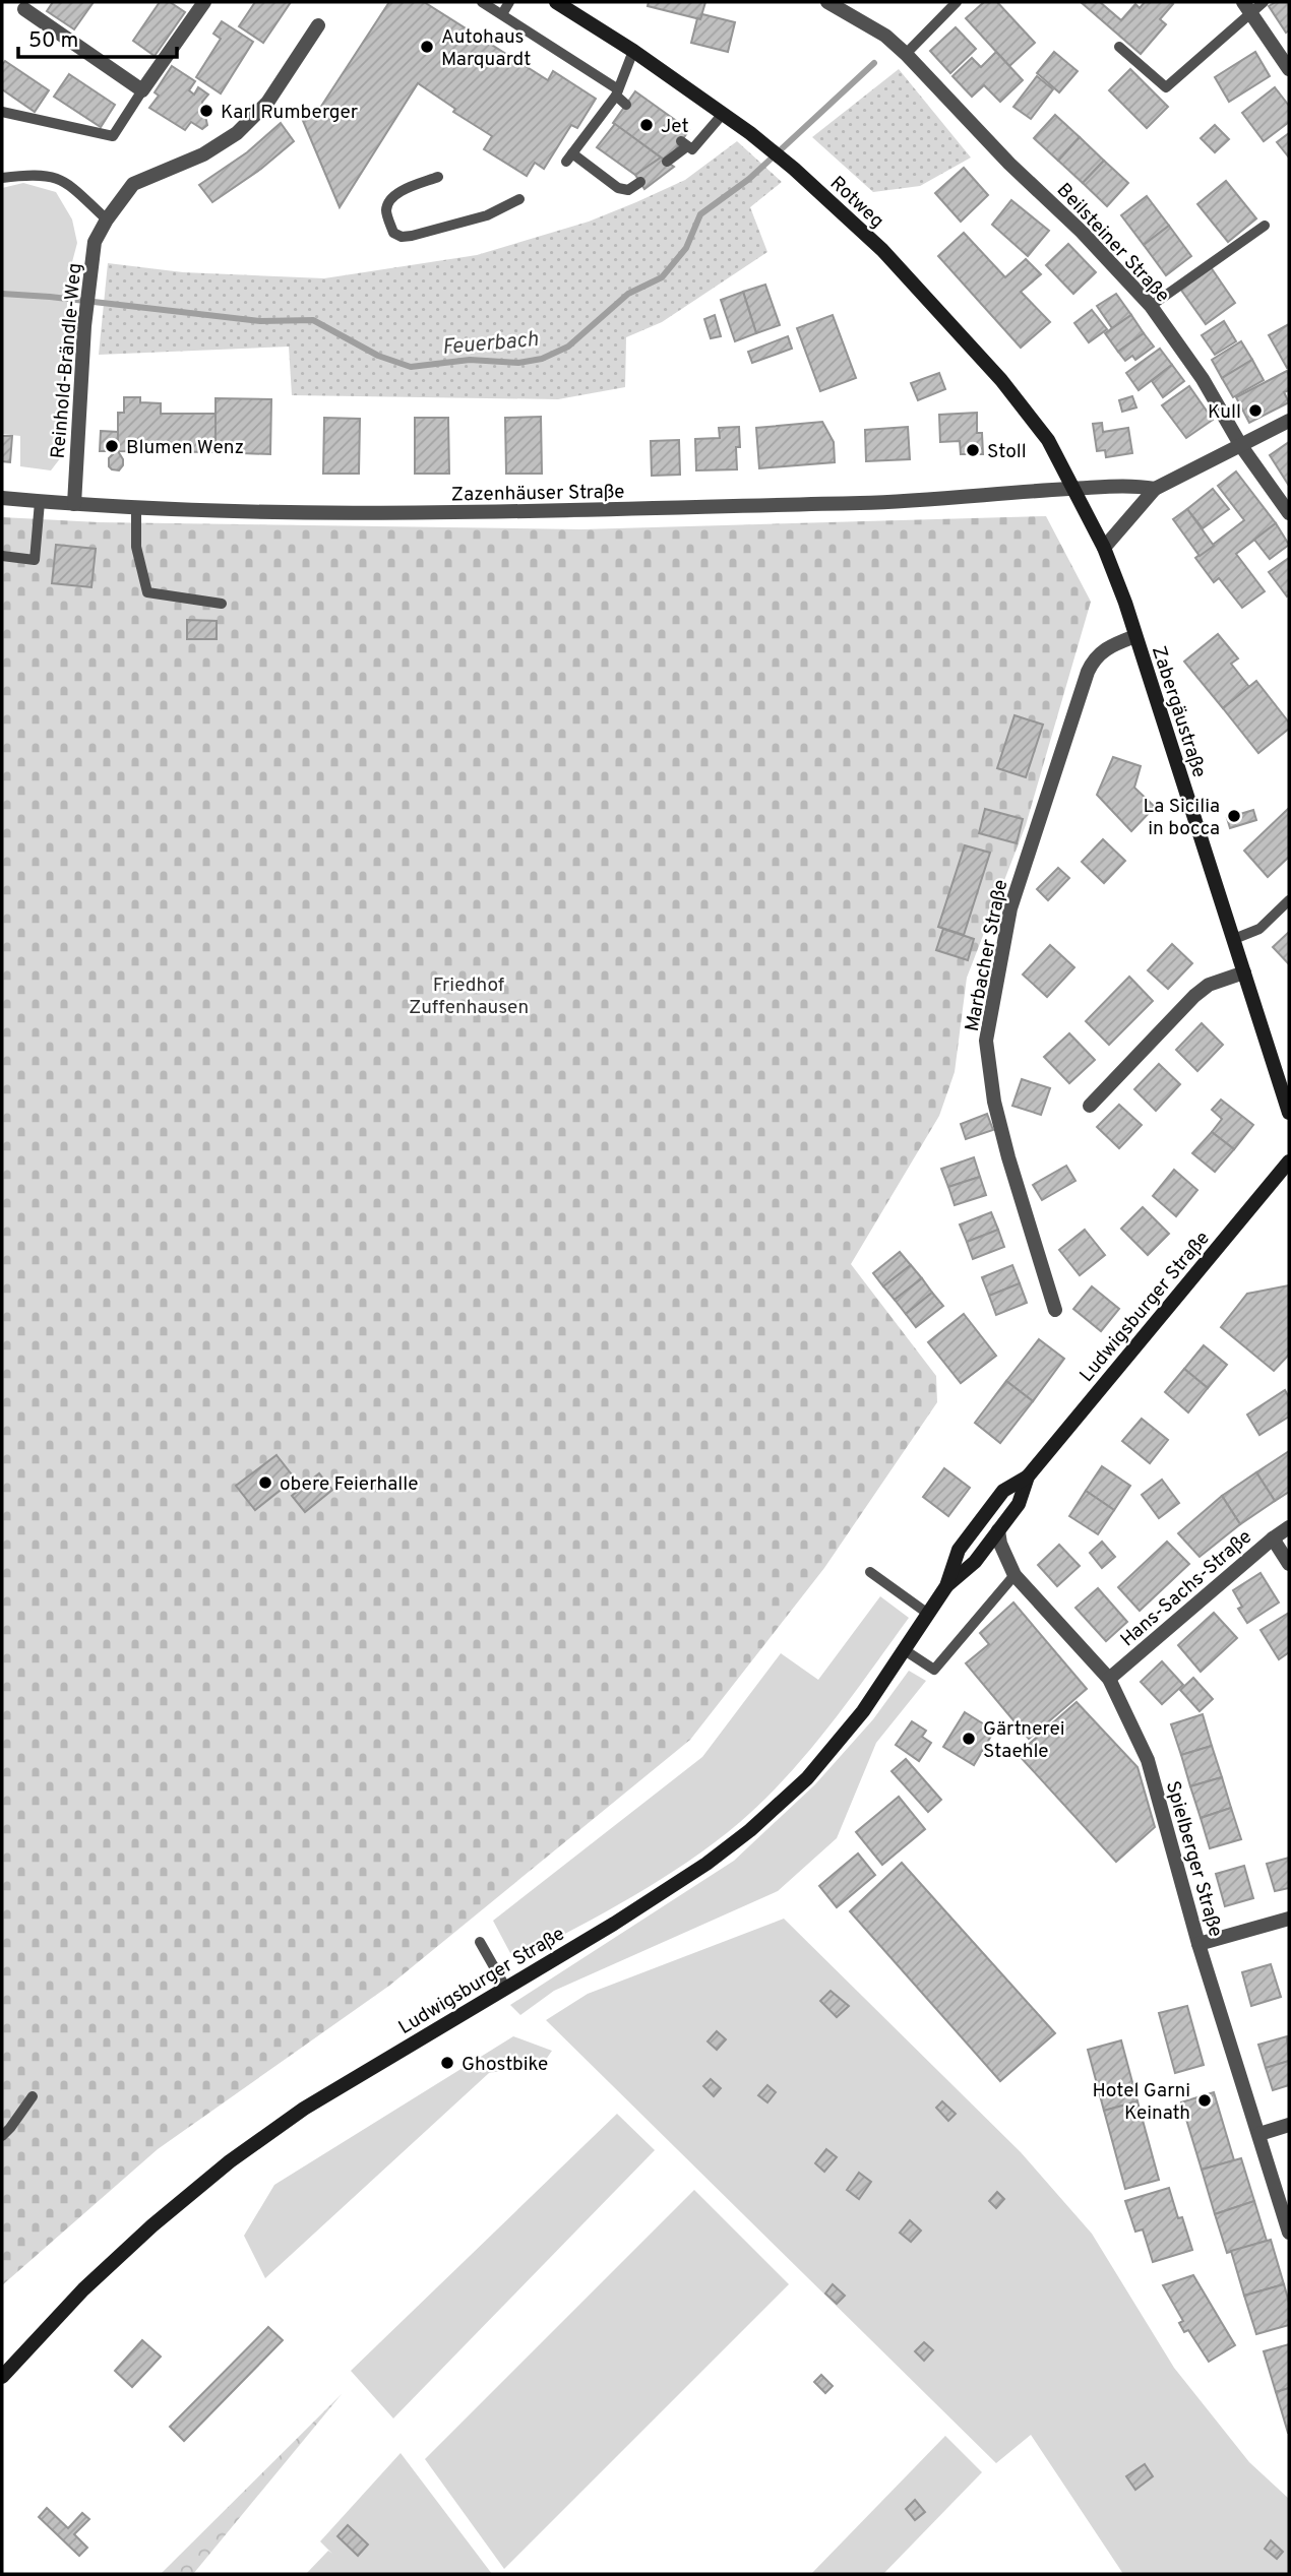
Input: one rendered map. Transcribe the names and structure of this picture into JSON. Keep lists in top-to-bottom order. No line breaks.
{"streets":{"main road":["Rotweg","Zabergäustraße","Ludwigsburger Straße"],"street":["Beilsteiner Straße","Reinhold-Brändle-Weg","Zazenhäuser Straße","Marbacher Straße","Hans-Sachs-Straße","Spielberger Straße"]},"crossings":[["Rotweg","Zazenhäuser Straße"],["Rotweg","Zabergäustraße"],["Reinhold-Brändle-Weg","Zazenhäuser Straße"],["Zazenhäuser Straße","Zabergäustraße"],["Zabergäustraße","Marbacher Straße"],["Ludwigsburger Straße","Spielberger Straße"],["Hans-Sachs-Straße","Spielberger Straße"]],"water":["Feuerbach"],"parks":["Friedhof Zuffenhausen"],"places":["Autohaus Marquardt","Karl Rumberger","Jet","Kull","Blumen Wenz","Stoll","La Sicilia in bocca","obere Feierhalle","Gärtnerei Staehle","Ghostbike","Hotel Garni Keinath"],"scale_bar":"50 m"}
